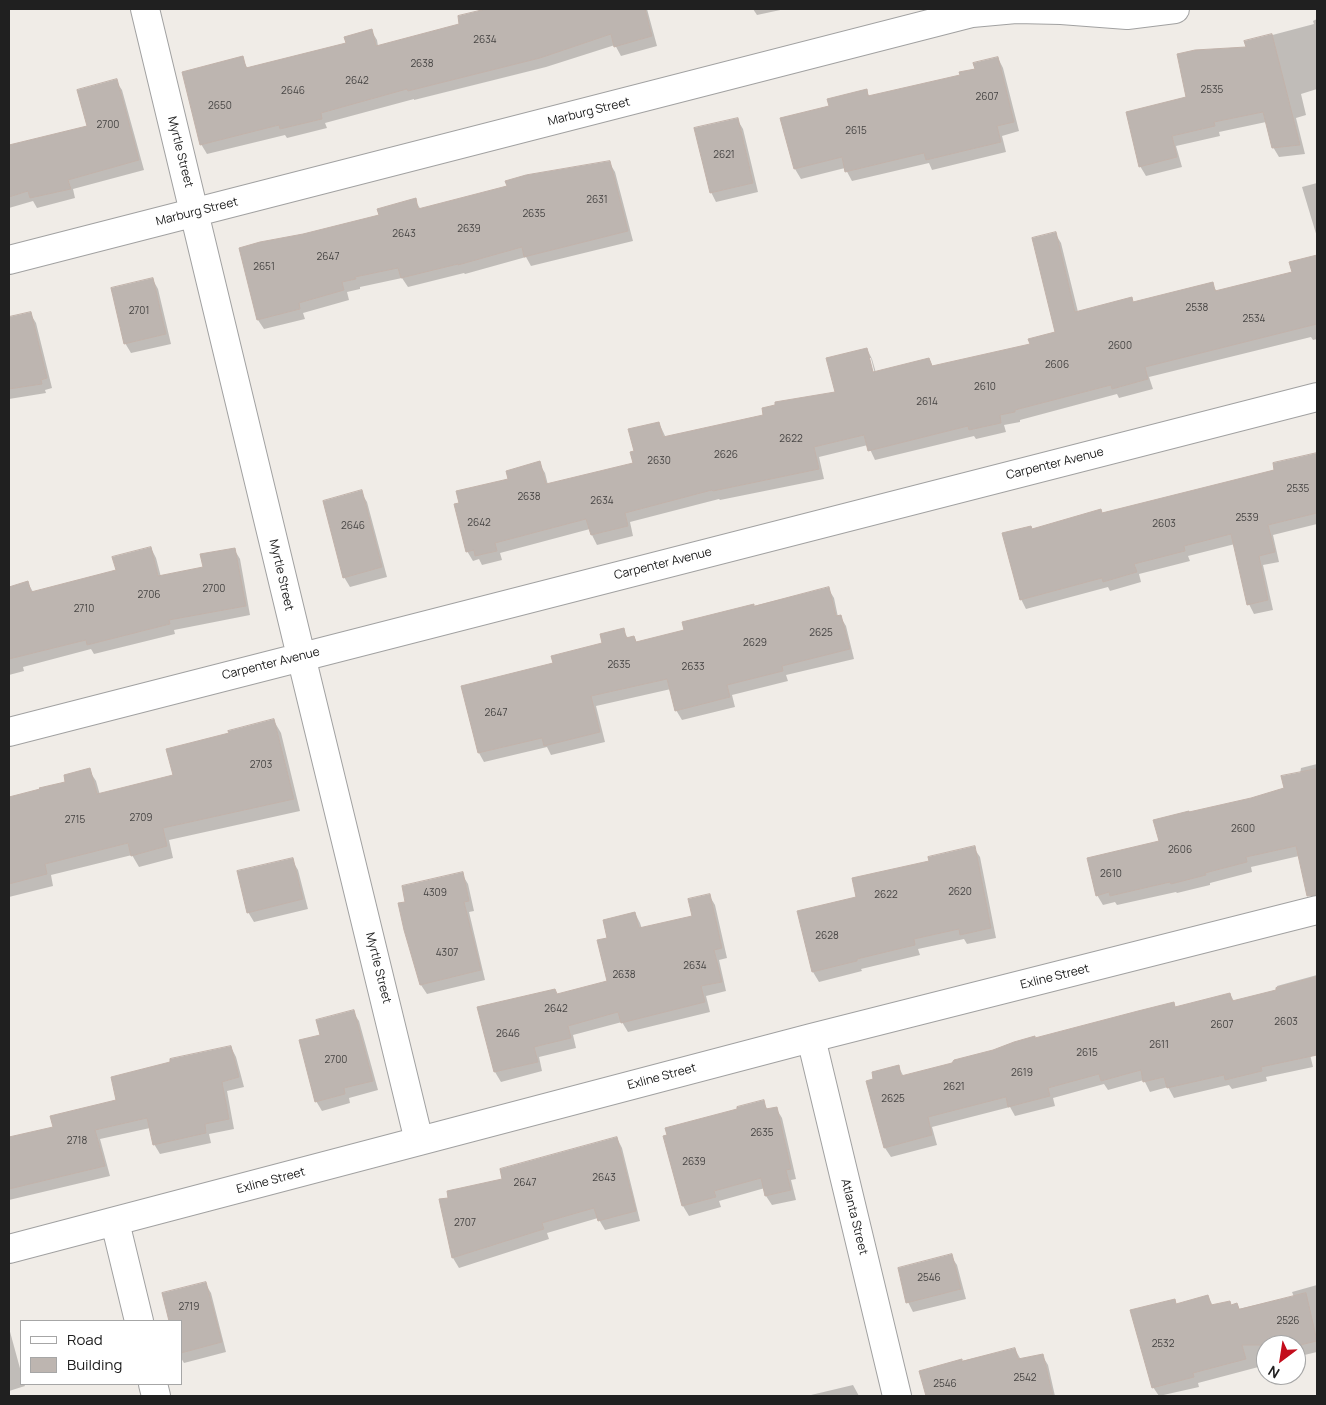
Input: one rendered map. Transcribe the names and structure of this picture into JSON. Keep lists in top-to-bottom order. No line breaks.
{"streets":{"street":["Marburg Street","Myrtle Street","Carpenter Avenue","Exline Street","Atlanta Street"]},"crossings":[["Marburg Street","Myrtle Street"],["Myrtle Street","Carpenter Avenue"],["Myrtle Street","Exline Street"],["Exline Street","Atlanta Street"]],"house_numbers":["2634","2638","2642","2535","2646","2607","2650","2700","2615","2621","2631","2635","2639","2643","2647","2651","2538","2701","2534","2600","2606","2610","2614","2622","2626","2630","2535","2638","2634","2539","2642","2603","2646","2700","2706","2710","2625","2629","2635","2633","2647","2703","2709","2715","2600","2606","2610","2620","4309","2622","2628","4307","2634","2638","2642","2603","2607","2646","2611","2615","2700","2619","2621","2625","2635","2718","2639","2643","2647","2707","2546","2719","2526","2532","2542","2546"],"legend":["Road","Building"],"north":"bottom left"}
